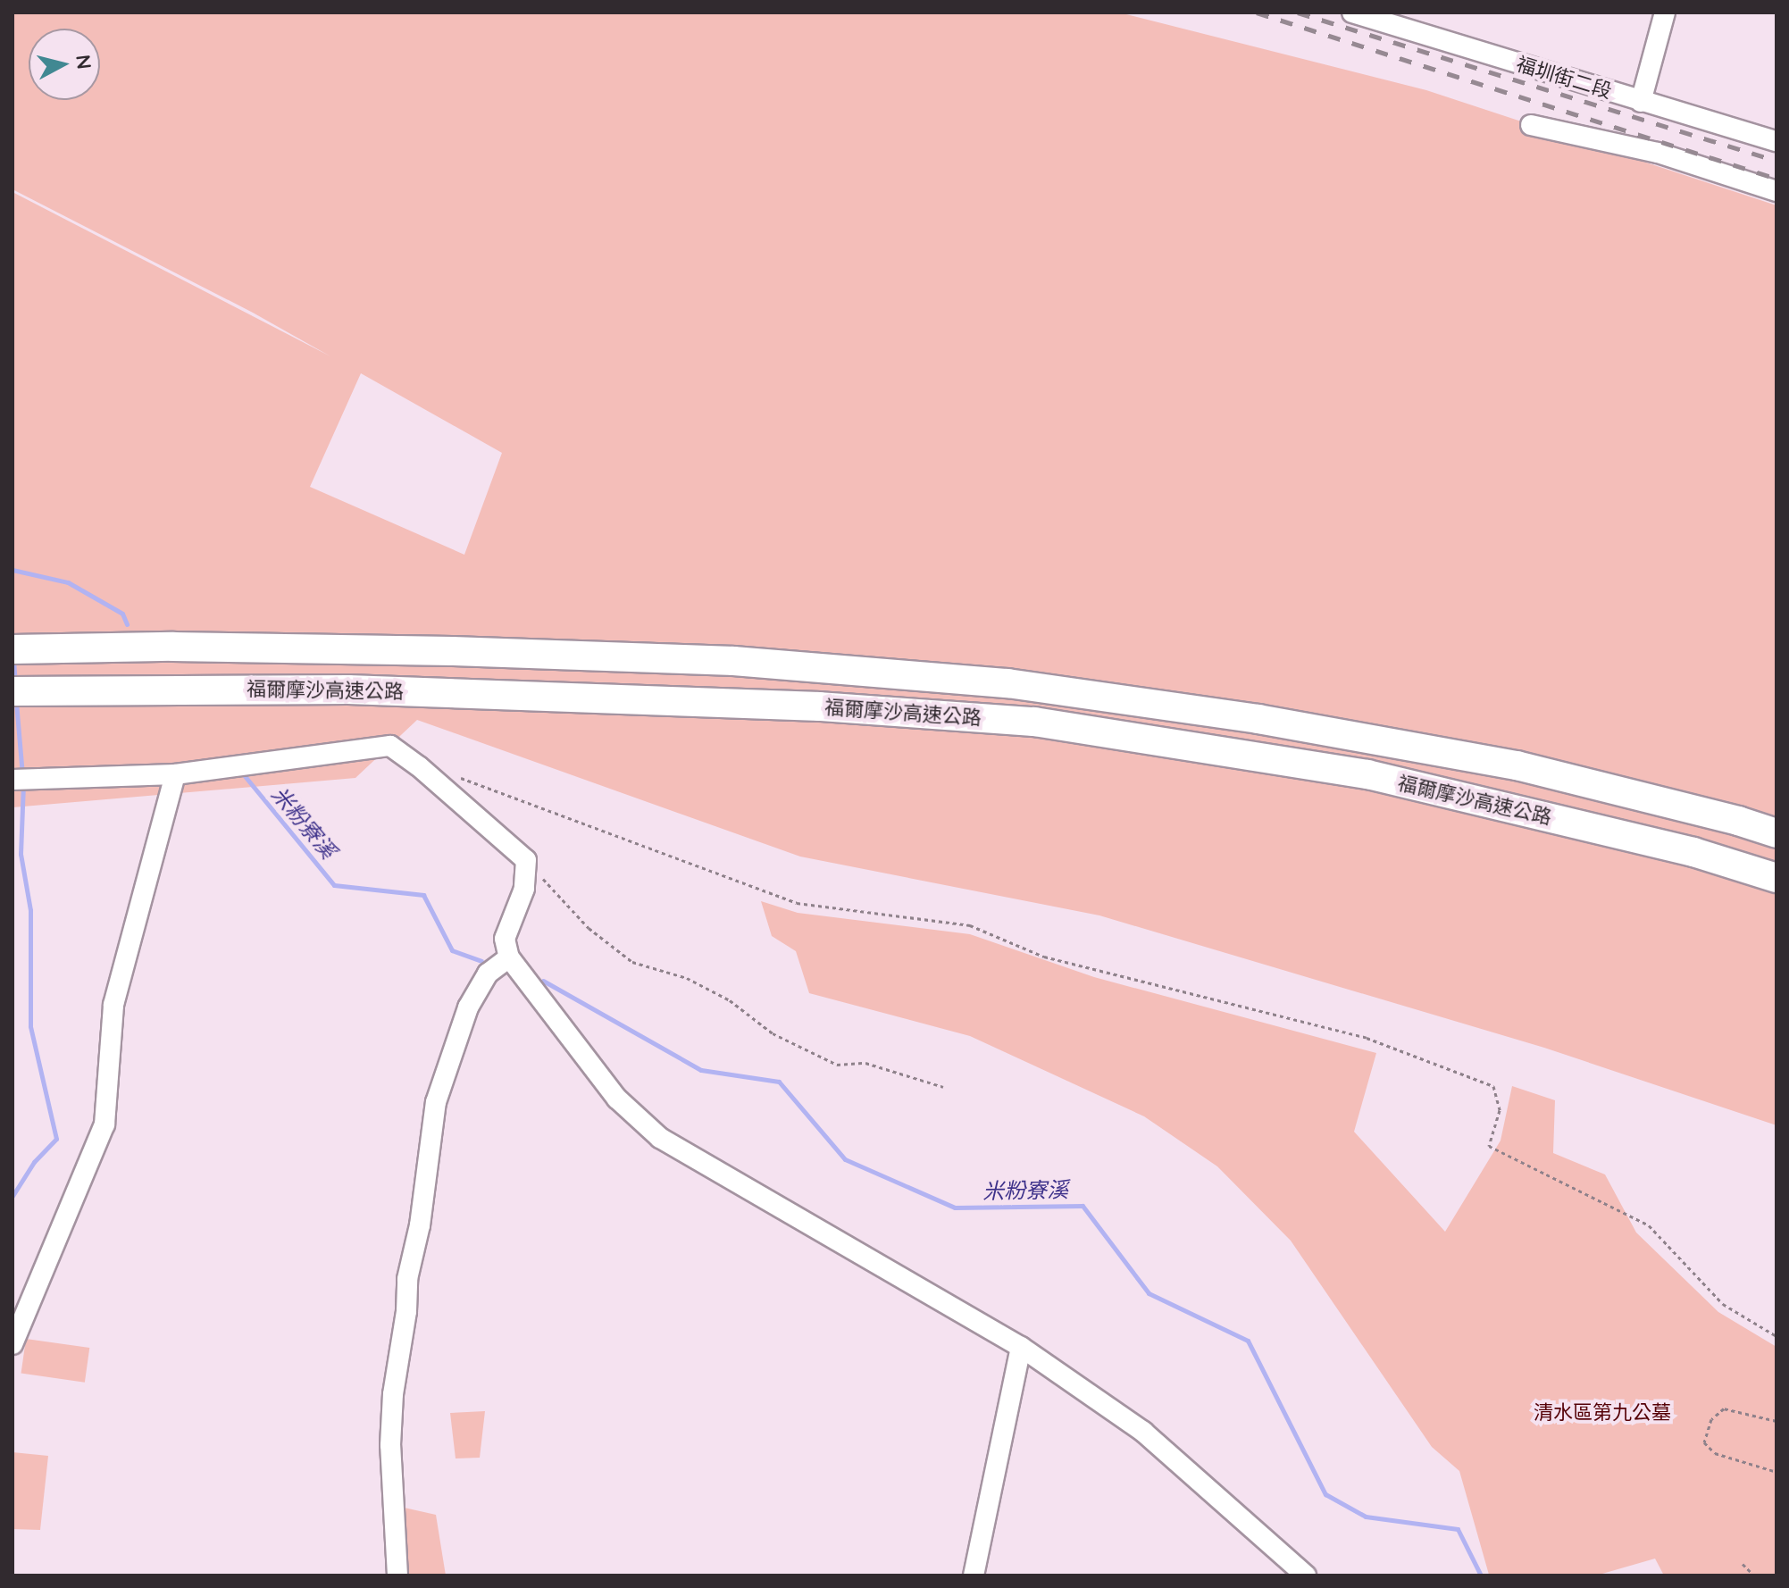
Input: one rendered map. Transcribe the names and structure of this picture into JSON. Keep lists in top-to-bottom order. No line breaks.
{"streets":{"highway":["福爾摩沙高速公路"],"street":["福圳街二段"]},"water":["米粉寮溪"],"parks":["清水區第九公墓"],"north":"right"}
